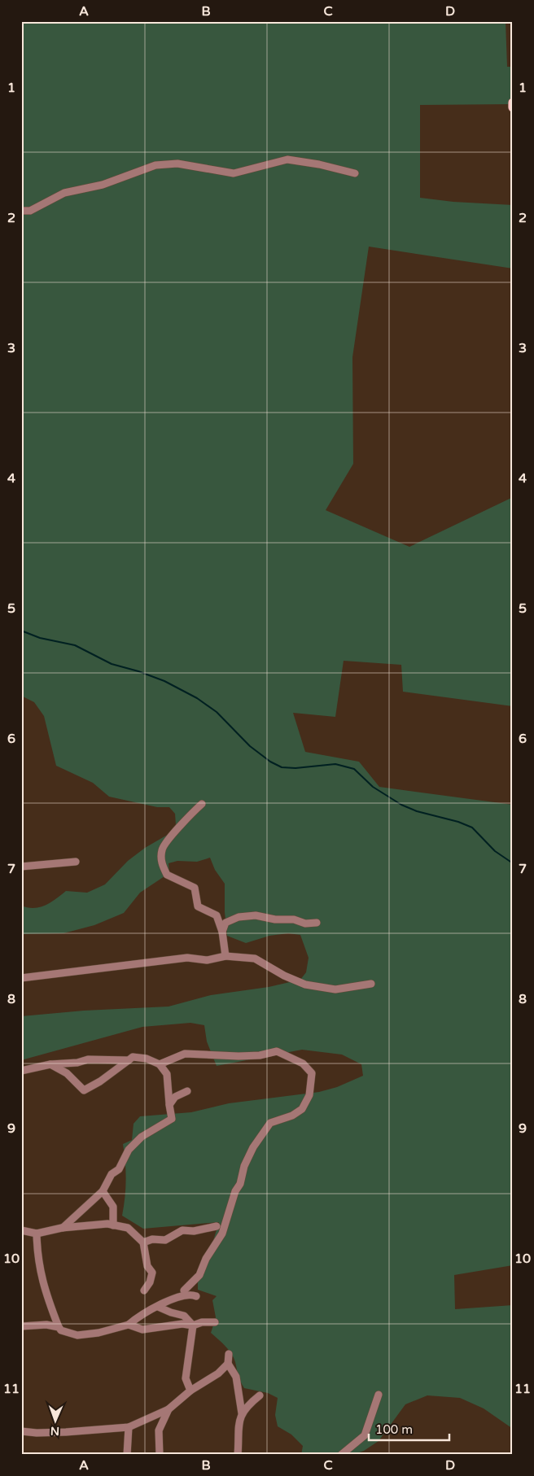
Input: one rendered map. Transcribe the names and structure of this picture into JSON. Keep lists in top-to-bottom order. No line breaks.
{"scale_bar":"100 m","north":"bottom","grid":{"columns":["A","B","C","D"],"rows":["1","2","3","4","5","6","7","8","9","10","11"]}}
